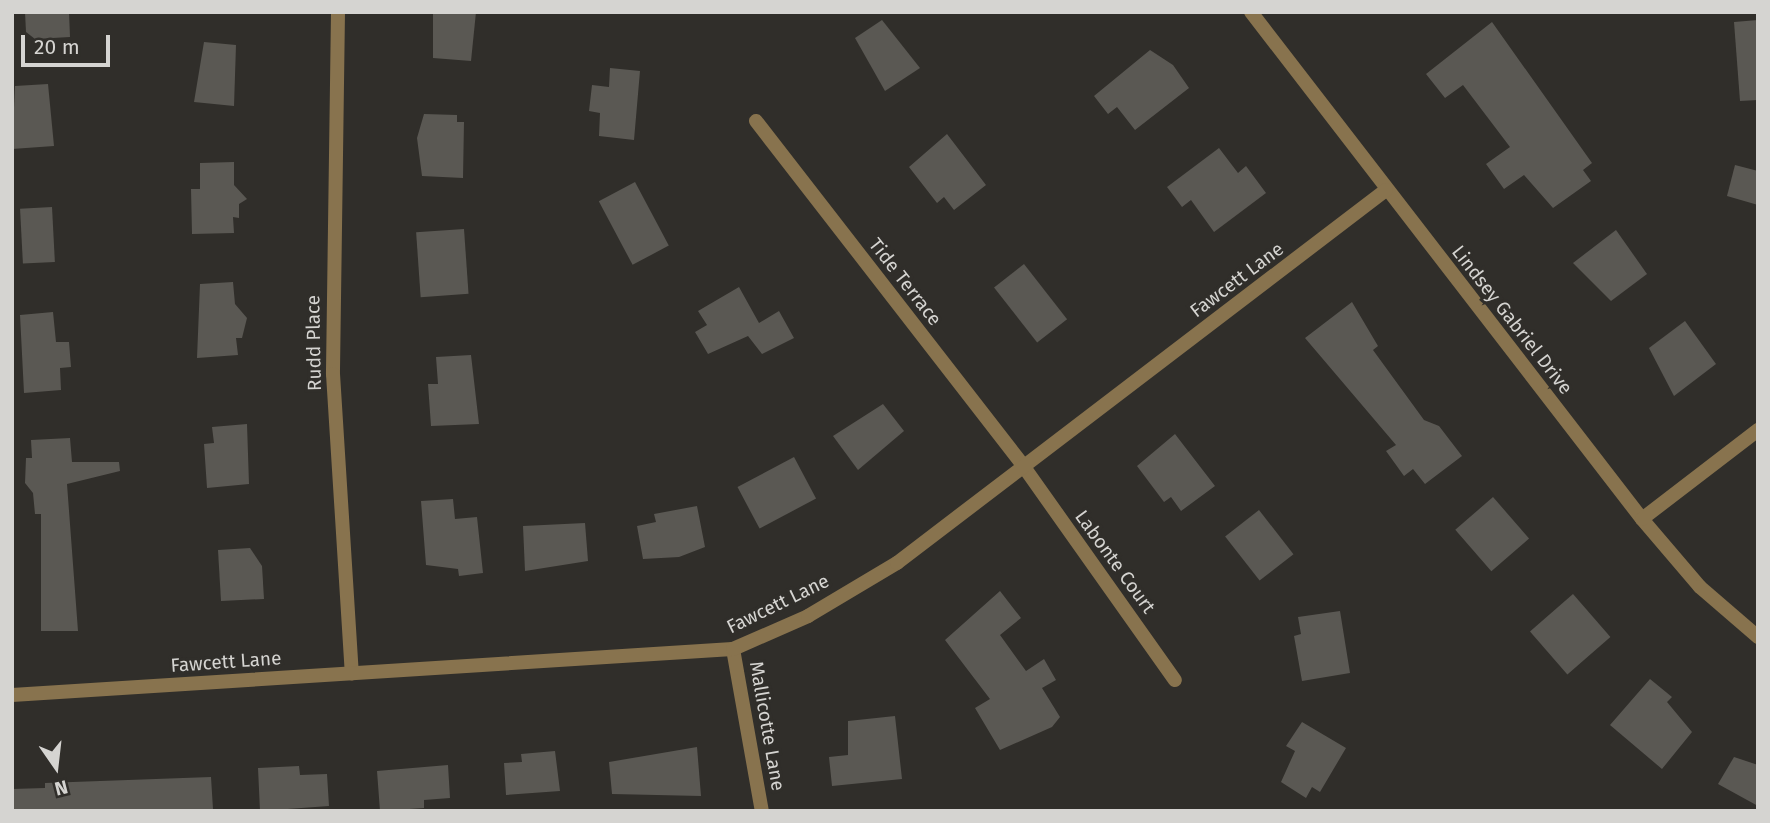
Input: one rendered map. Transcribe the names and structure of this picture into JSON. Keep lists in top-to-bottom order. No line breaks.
{"streets":{"street":["Fawcett Lane","Tide Terrace","Lindsey Gabriel Drive","Rudd Place","Labonte Court","Mallicotte Lane"]},"crossings":[["Fawcett Lane","Tide Terrace"],["Fawcett Lane","Lindsey Gabriel Drive"],["Fawcett Lane","Rudd Place"],["Fawcett Lane","Labonte Court"],["Fawcett Lane","Mallicotte Lane"],["Tide Terrace","Labonte Court"]],"scale_bar":"20 m","north":"bottom"}
